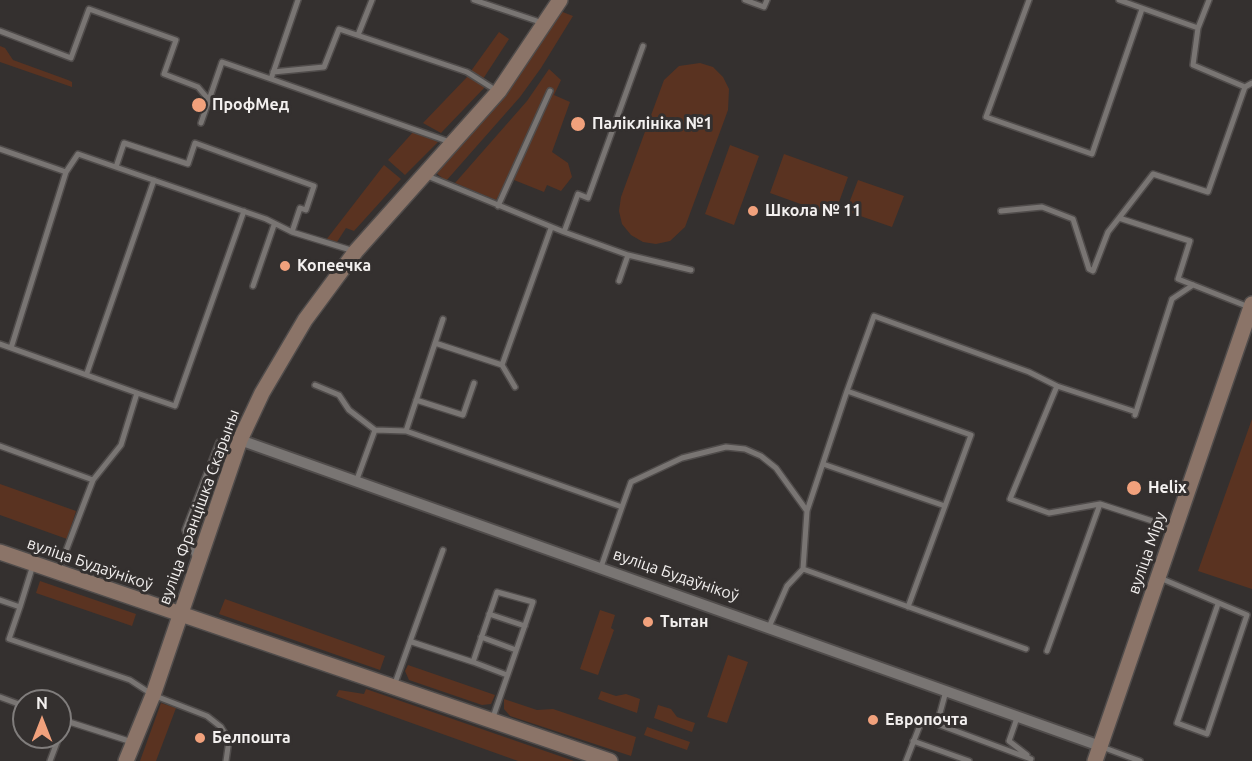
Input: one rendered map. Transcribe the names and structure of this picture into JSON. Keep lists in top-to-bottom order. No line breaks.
{"streets":{"main road":["вуліца Францішка Скарыны","вуліца Міру","вуліца Будаўнікоў"]},"crossings":[["вуліца Францішка Скарыны","вуліца Будаўнікоў"],["вуліца Міру","вуліца Будаўнікоў"]],"places":["ПрофМед","Паліклініка №1","Школа № 11","Копеечка","Helix","Тытан","Европочта","Белпошта"],"north":"top"}
